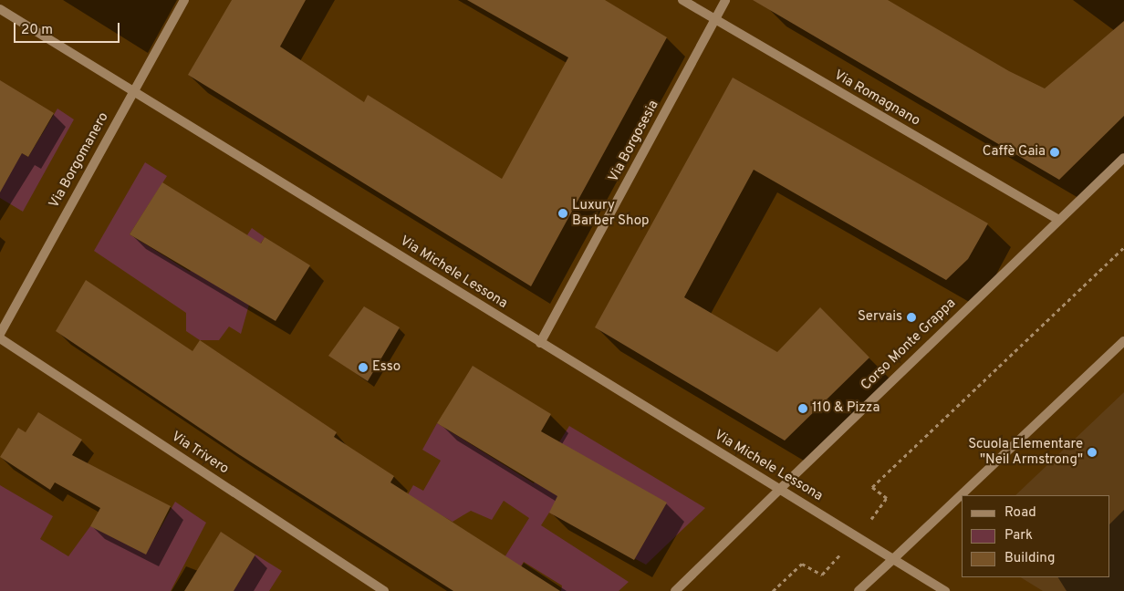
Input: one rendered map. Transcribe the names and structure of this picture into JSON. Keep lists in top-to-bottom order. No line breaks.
{"streets":{"street":["Via Romagnano","Via Borgosesia","Via Borgomanero","Via Michele Lessona","Corso Monte Grappa","Via Trivero"]},"crossings":[["Via Romagnano","Via Borgosesia"],["Via Romagnano","Corso Monte Grappa"],["Via Borgosesia","Via Michele Lessona"],["Via Borgomanero","Via Michele Lessona"],["Via Michele Lessona","Corso Monte Grappa"]],"places":["Caffè Gaia","Luxury Barber Shop","Servais","Esso","110 & Pizza","Scuola Elementare \"Neil Armstrong\""],"legend":["Road","Park","Building"],"scale_bar":"20 m"}
